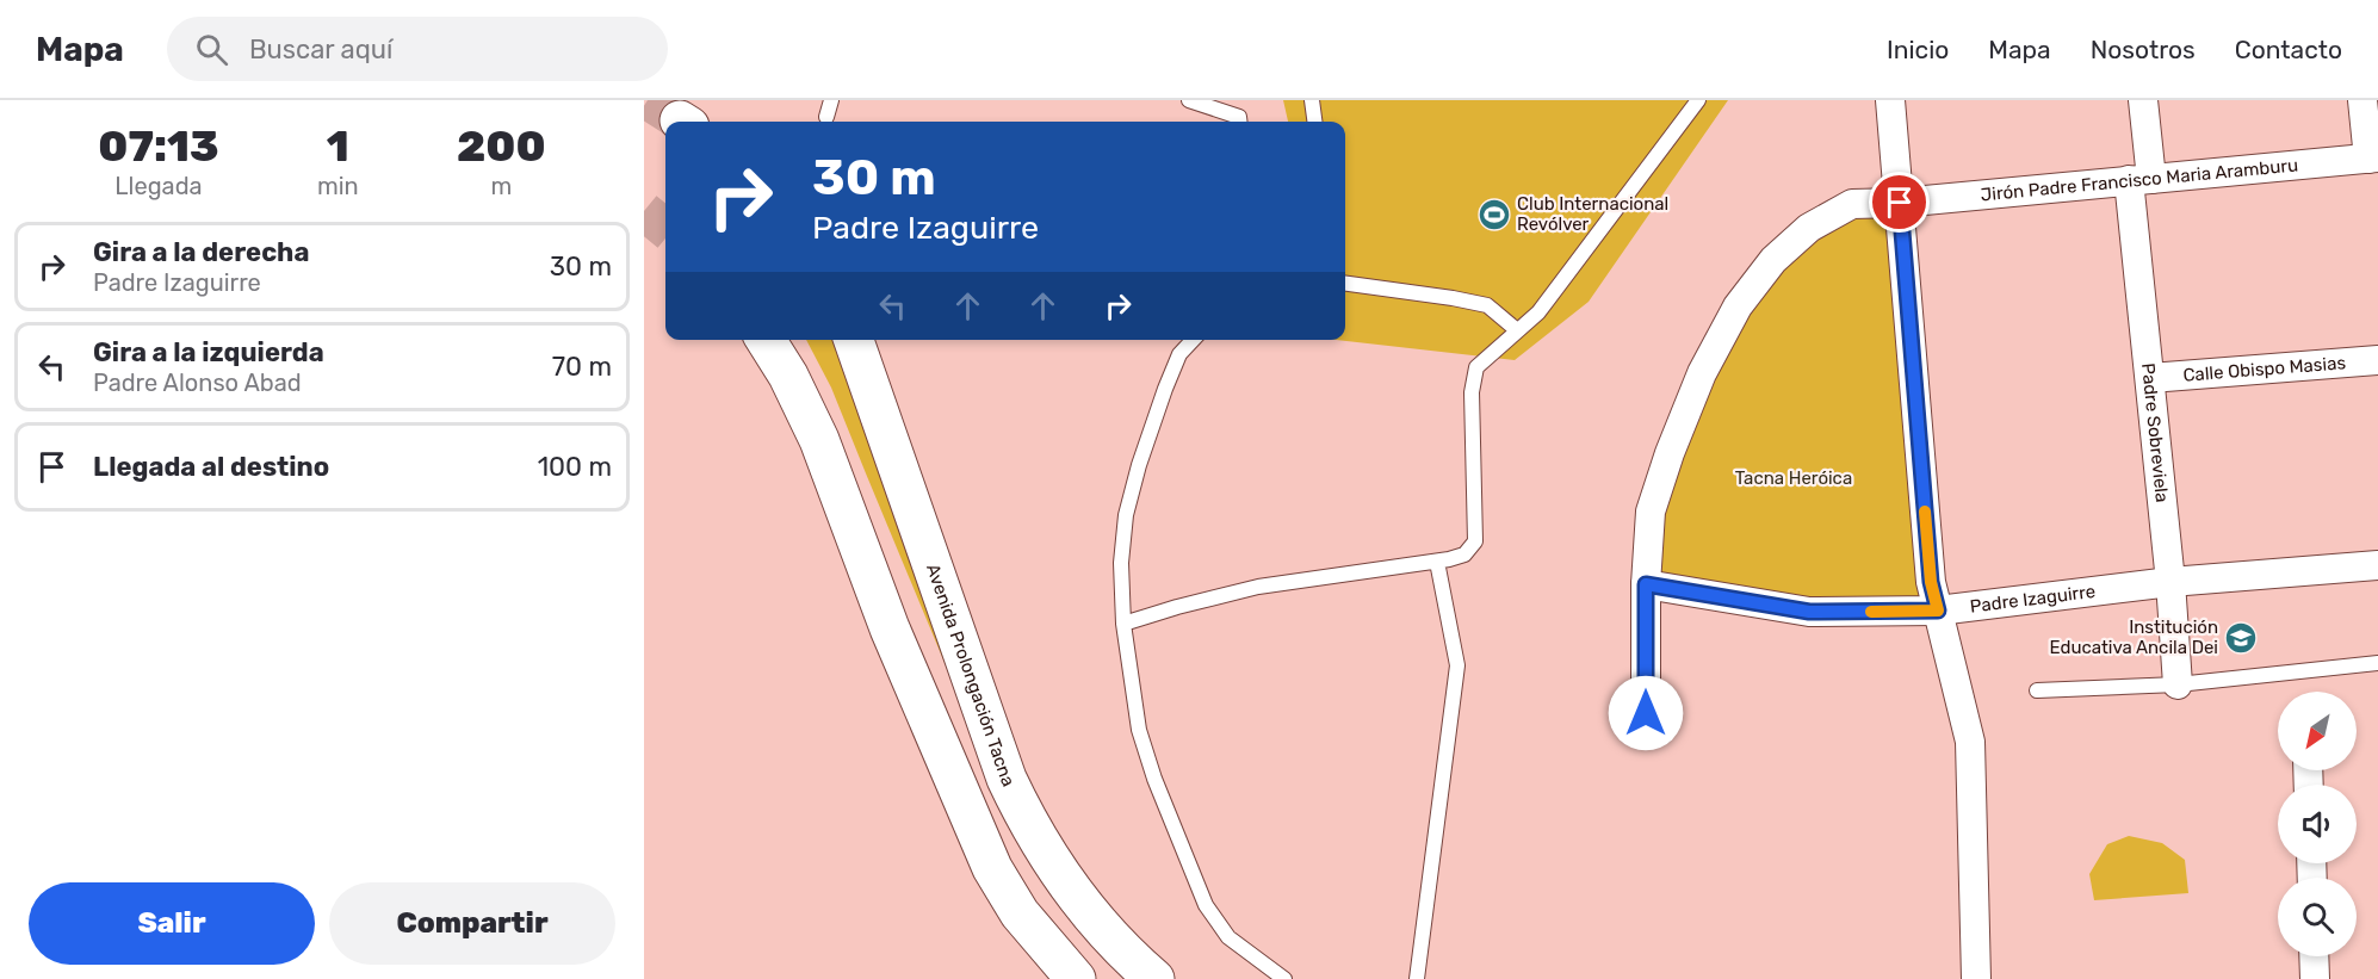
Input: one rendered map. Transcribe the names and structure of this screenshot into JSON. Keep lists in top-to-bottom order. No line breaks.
{"streets":{"main road":["Avenida Prolongación Tacna"],"street":["Jirón Padre Francisco Maria Aramburu","Calle Obispo Masias","Padre Sobreviela","Padre Izaguirre"]},"crossings":[["Jirón Padre Francisco Maria Aramburu","Padre Sobreviela"],["Jirón Padre Francisco Maria Aramburu","Padre Izaguirre"],["Calle Obispo Masias","Padre Sobreviela"],["Padre Sobreviela","Padre Izaguirre"]],"parks":["Tacna Heróica"],"places":{"sports":["Club Internacional Revólver"],"school or university":["Institución Educativa Ancila Dei"]},"north":"bottom left","page":{"header":"Mapa","search":"Buscar aquí","nav":["Inicio","Mapa","Nosotros","Contacto"],"eta":["07:13","Llegada","1","min","200","m"],"turn":["30 m","Padre Izaguirre"],"list":[{"name":"Gira a la derecha","note":"Padre Izaguirre","value":"30 m"},{"name":"Gira a la izquierda","note":"Padre Alonso Abad","value":"70 m"},{"name":"Llegada al destino","value":"100 m"}],"buttons":["Salir","Compartir"]}}
